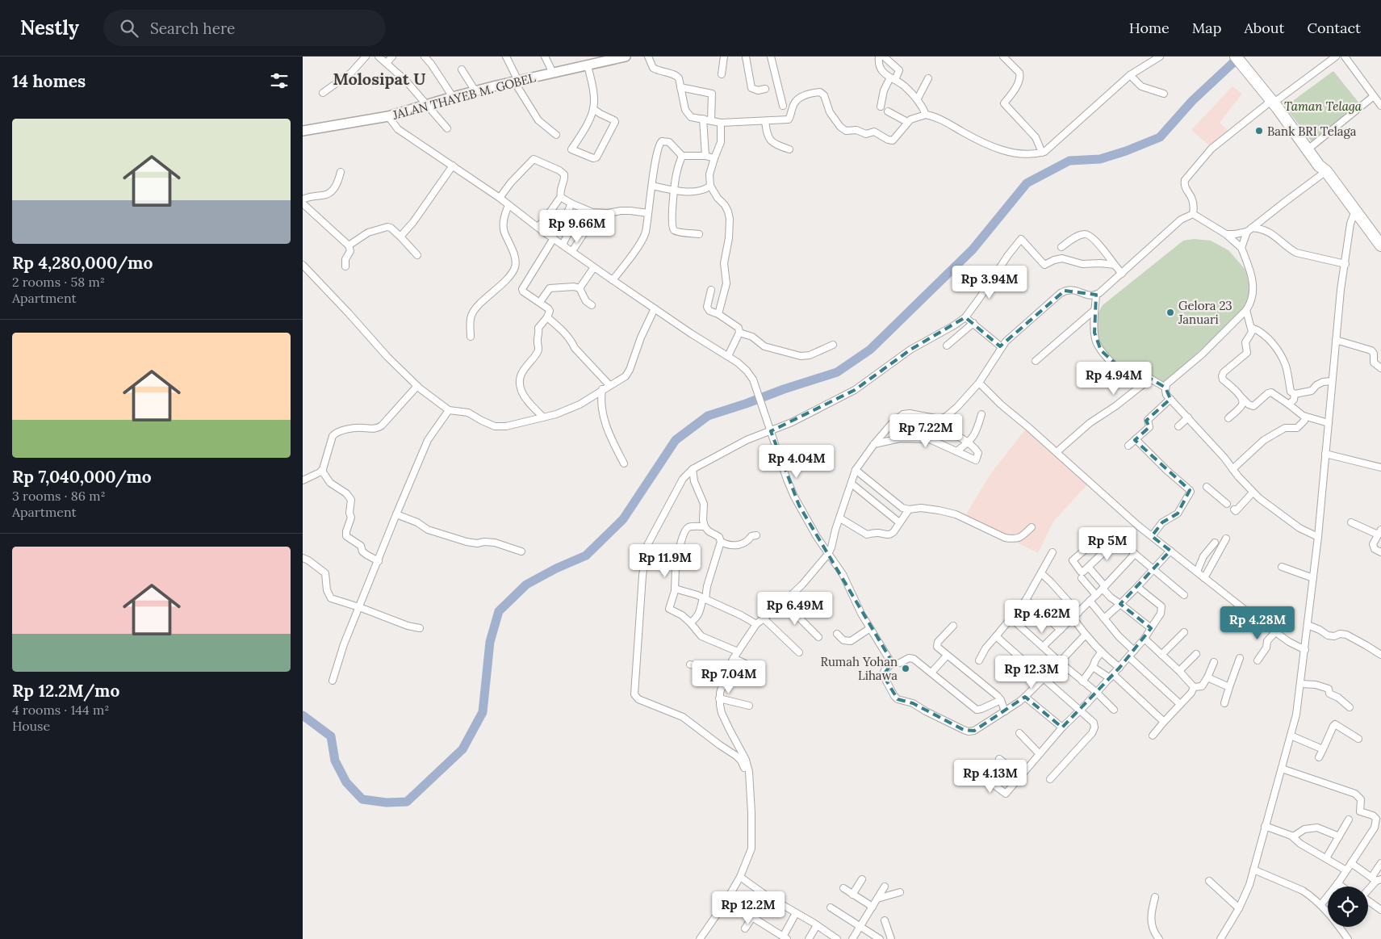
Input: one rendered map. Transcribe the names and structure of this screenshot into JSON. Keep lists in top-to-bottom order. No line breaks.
{"streets":{"main road":["JALAN THAYEB M. GOBEL"]},"districts":["Molosipat U"],"parks":["Taman Telaga"],"places":["Bank BRI Telaga","Gelora 23 Januari","Rumah Yohan Lihawa"],"page":{"header":"Nestly","search":"Search here","nav":["Home","Map","About","Contact"],"heading":"14 homes","list":[{"name":"Rp 4,280,000/mo","note":"2 rooms · 58 m² · Apartment"},{"name":"Rp 7,040,000/mo","note":"3 rooms · 86 m² · Apartment"},{"name":"Rp 12.2M/mo","note":"4 rooms · 144 m² · House"}],"price":["Rp 9.66M","Rp 3.94M","Rp 4.94M","Rp 7.22M","Rp 4.04M","Rp 5M","Rp 11.9M","Rp 6.49M","Rp 4.62M","Rp 4.28M","Rp 12.3M","Rp 7.04M","Rp 4.13M","Rp 12.2M"]}}
